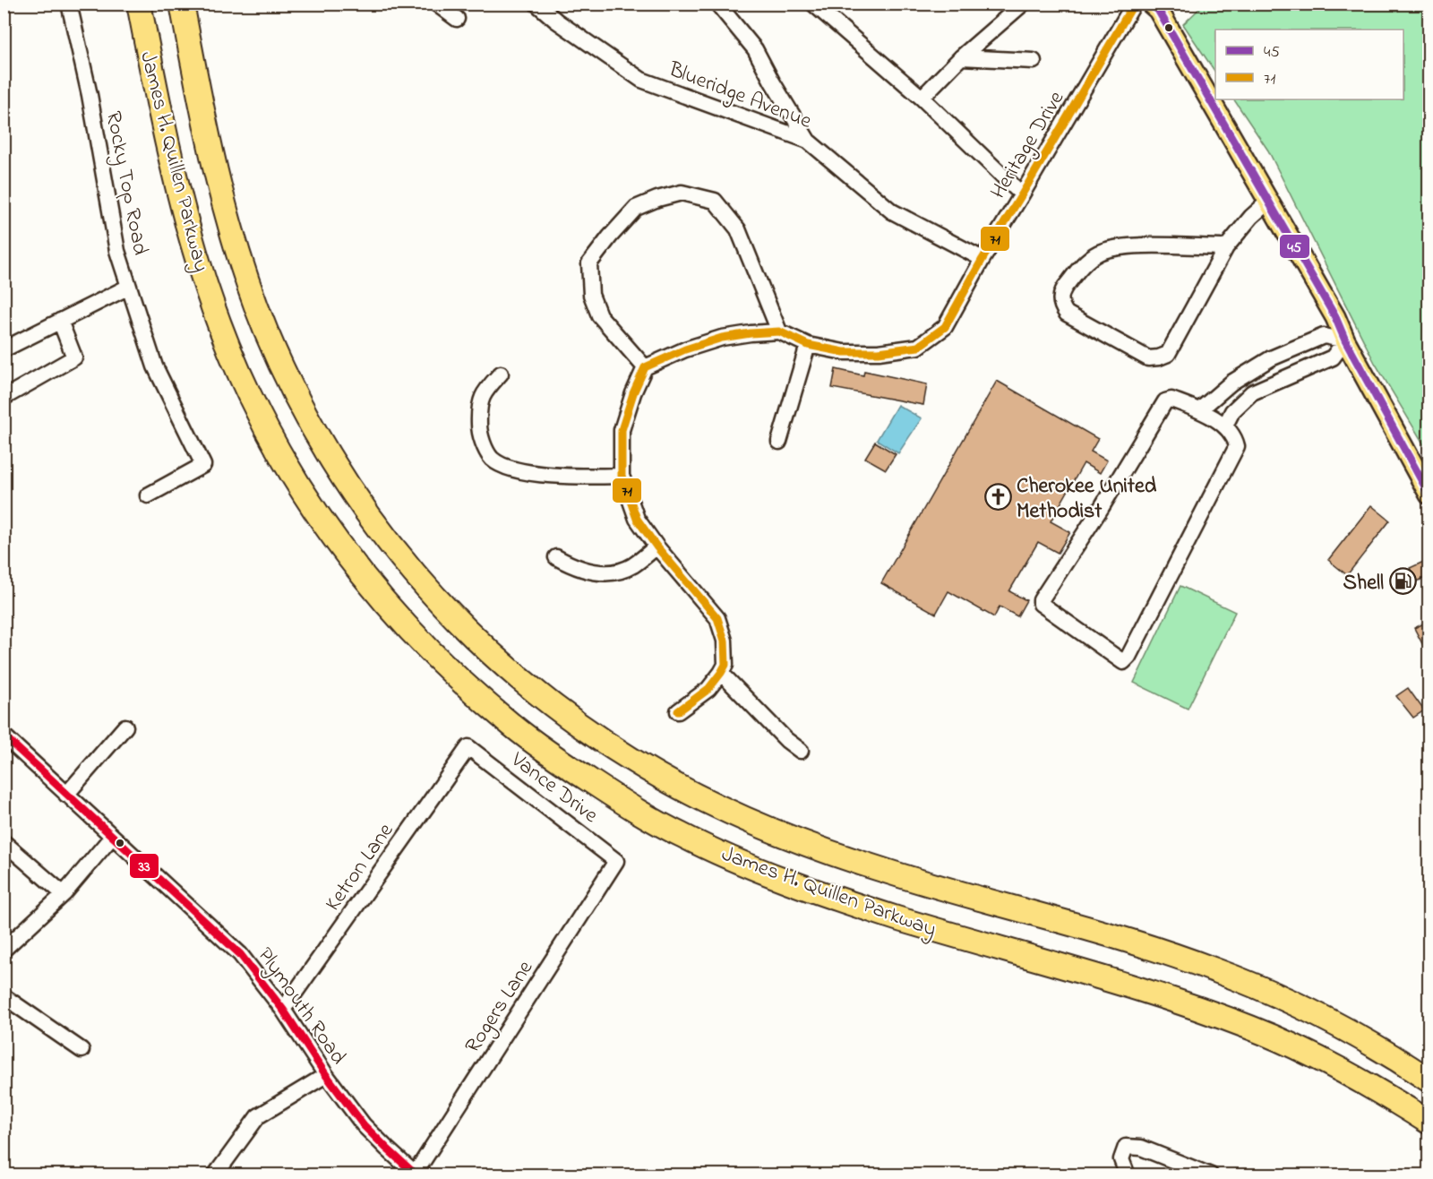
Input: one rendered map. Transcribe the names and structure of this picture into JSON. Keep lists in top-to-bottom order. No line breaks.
{"streets":{"highway":["James H. Quillen Parkway"],"street":["Blueridge Avenue","Heritage Drive","Rocky Top Road","Vance Drive","Ketron Lane","Plymouth Road","Rogers Lane"]},"crossings":[["Blueridge Avenue","Heritage Drive"],["Vance Drive","Ketron Lane"],["Vance Drive","Rogers Lane"],["Ketron Lane","Plymouth Road"],["Plymouth Road","Rogers Lane"]],"places":{"church":["Cherokee United Methodist"],"fuel station":["Shell"]},"lines":["transit line 45","transit line 71","transit line 33"],"legend":["45","71"]}
